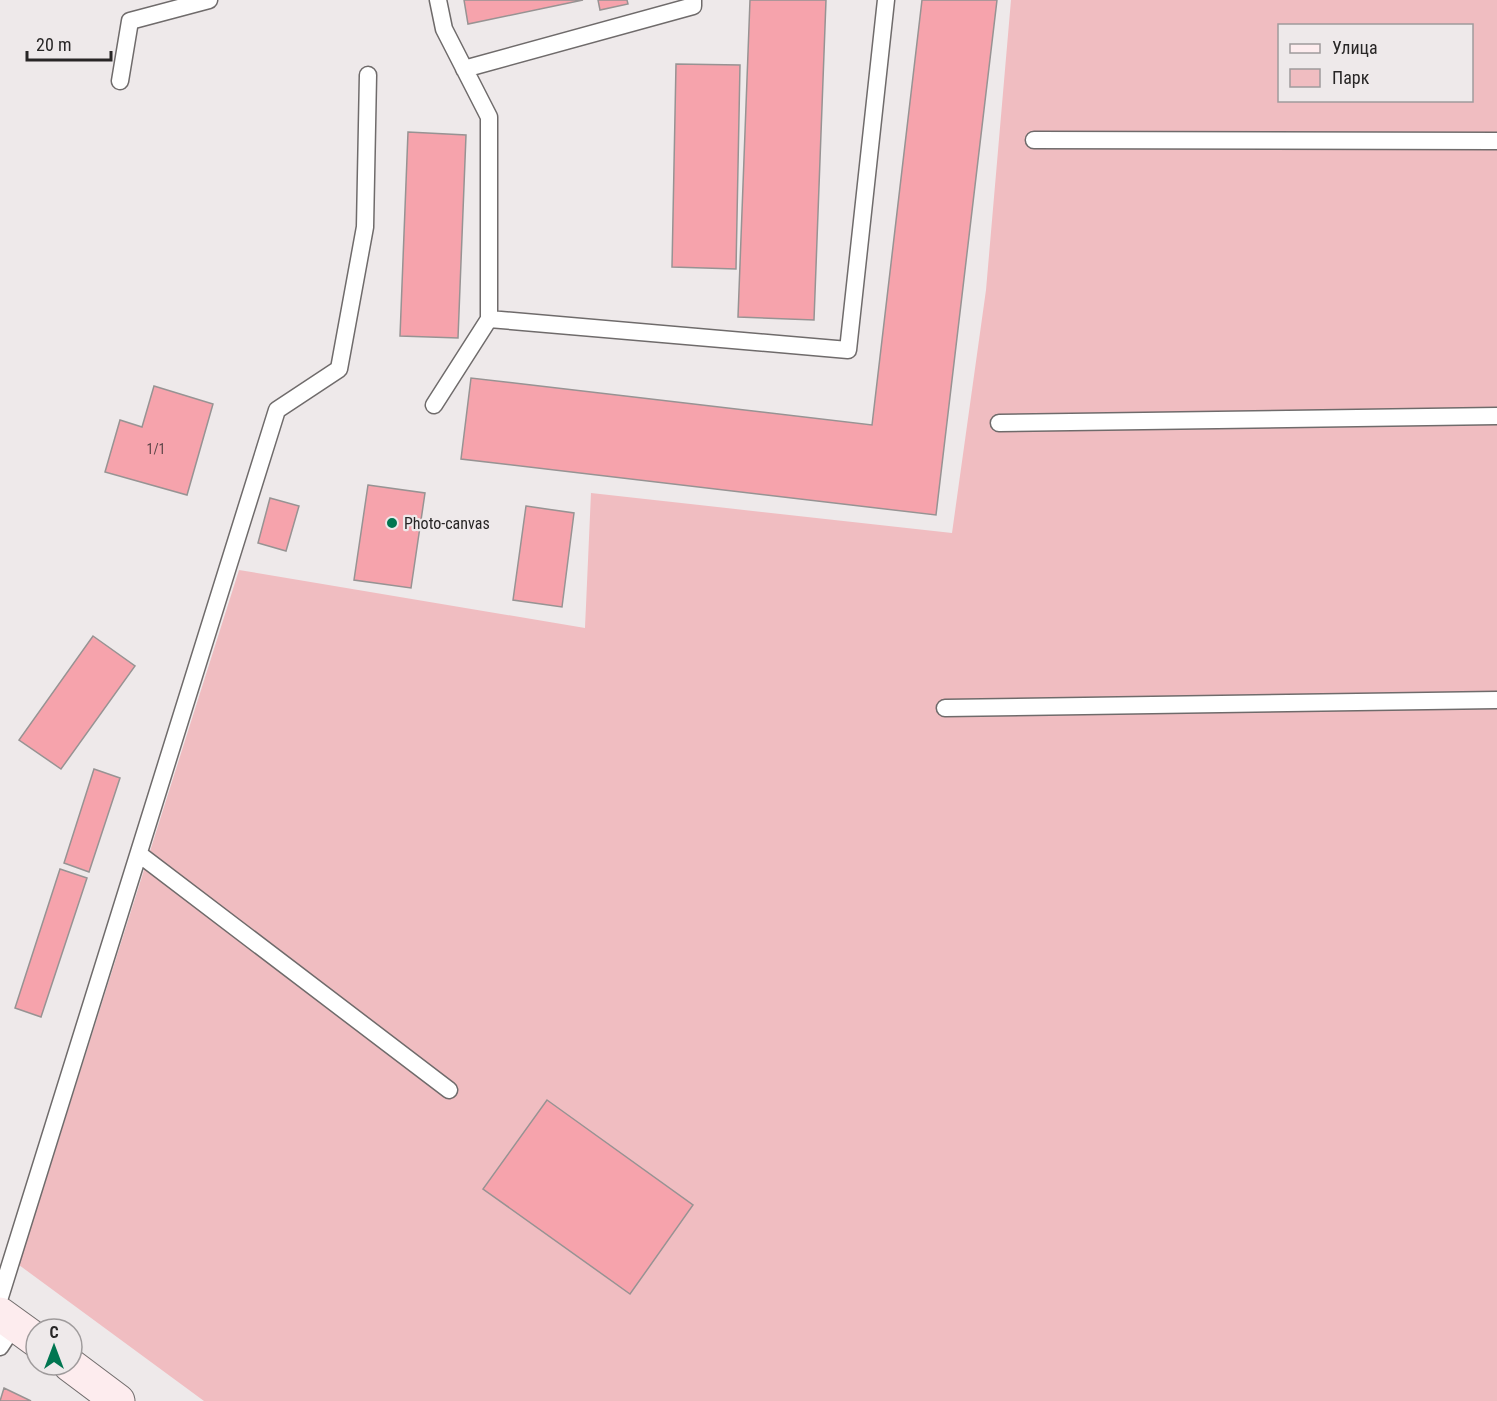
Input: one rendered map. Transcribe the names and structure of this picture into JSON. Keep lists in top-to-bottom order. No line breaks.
{"places":["Photo-canvas"],"house_numbers":["1/1"],"legend":["Улица","Парк"],"scale_bar":"20 m","north":"top"}
